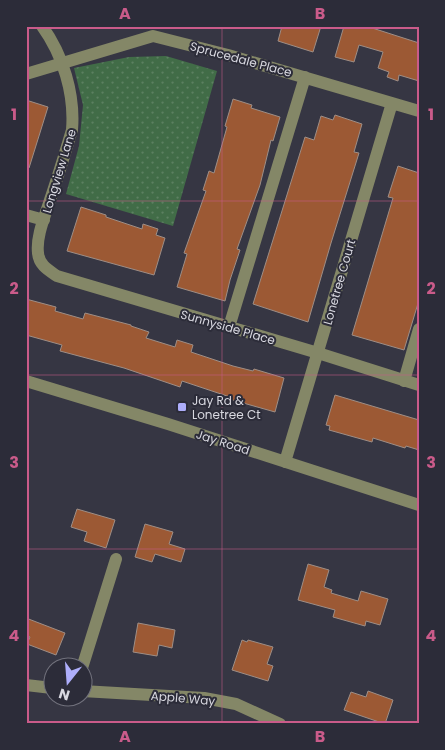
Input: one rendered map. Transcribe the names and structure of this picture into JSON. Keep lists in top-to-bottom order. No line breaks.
{"streets":{"street":["Sprucedale Place","Longview Lane","Lonetree Court","Sunnyside Place","Jay Road","Apple Way"]},"crossings":[["Sprucedale Place","Longview Lane"],["Sprucedale Place","Lonetree Court"],["Longview Lane","Sunnyside Place"],["Lonetree Court","Sunnyside Place"],["Lonetree Court","Jay Road"]],"places":{"transit":["Jay Rd & Lonetree Ct"]},"north":"bottom","grid":{"columns":["A","B"],"rows":["1","2","3","4"]}}
